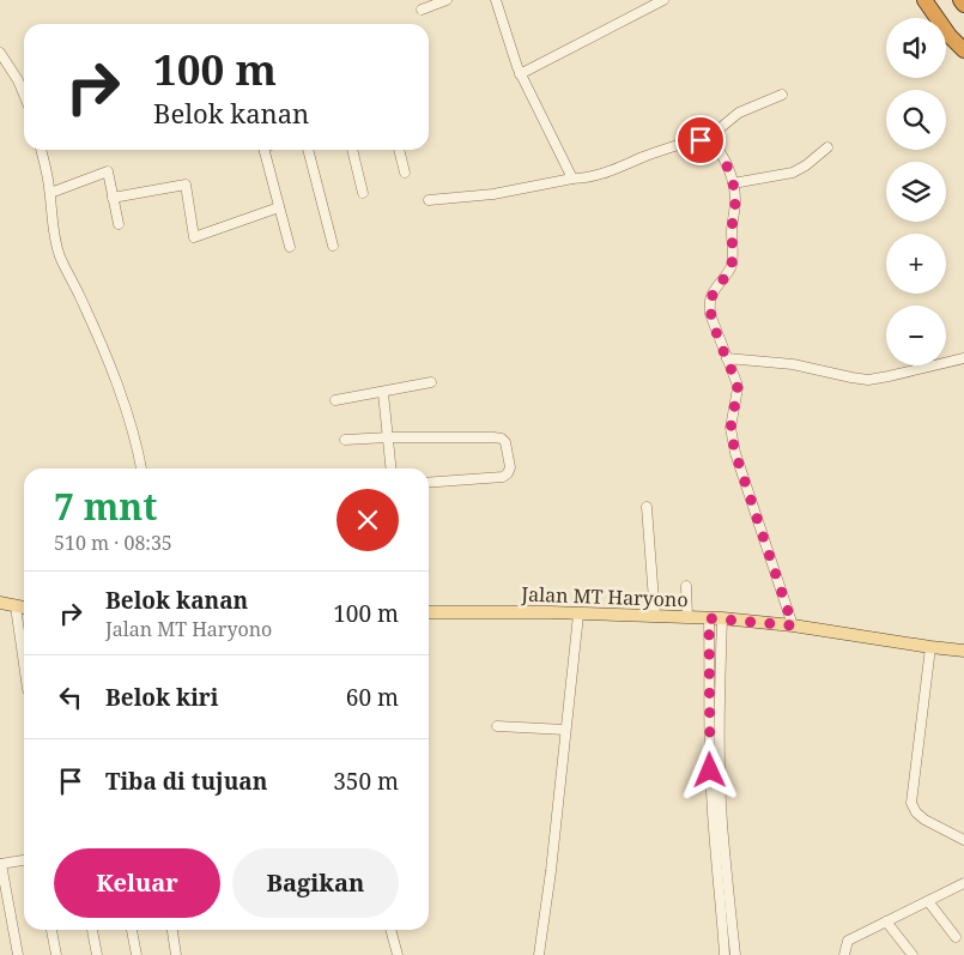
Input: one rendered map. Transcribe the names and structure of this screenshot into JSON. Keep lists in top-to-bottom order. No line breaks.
{"streets":{"main road":["Jalan MT Haryono"]},"page":{"map_buttons":["+","−"],"turn":["100 m","Belok kanan"],"heading":["7 mnt","510 m · 08:35"],"list":[{"name":"Belok kanan","note":"Jalan MT Haryono","value":"100 m"},{"name":"Belok kiri","value":"60 m"},{"name":"Tiba di tujuan","value":"350 m"}],"buttons":["Keluar","Bagikan"]}}
